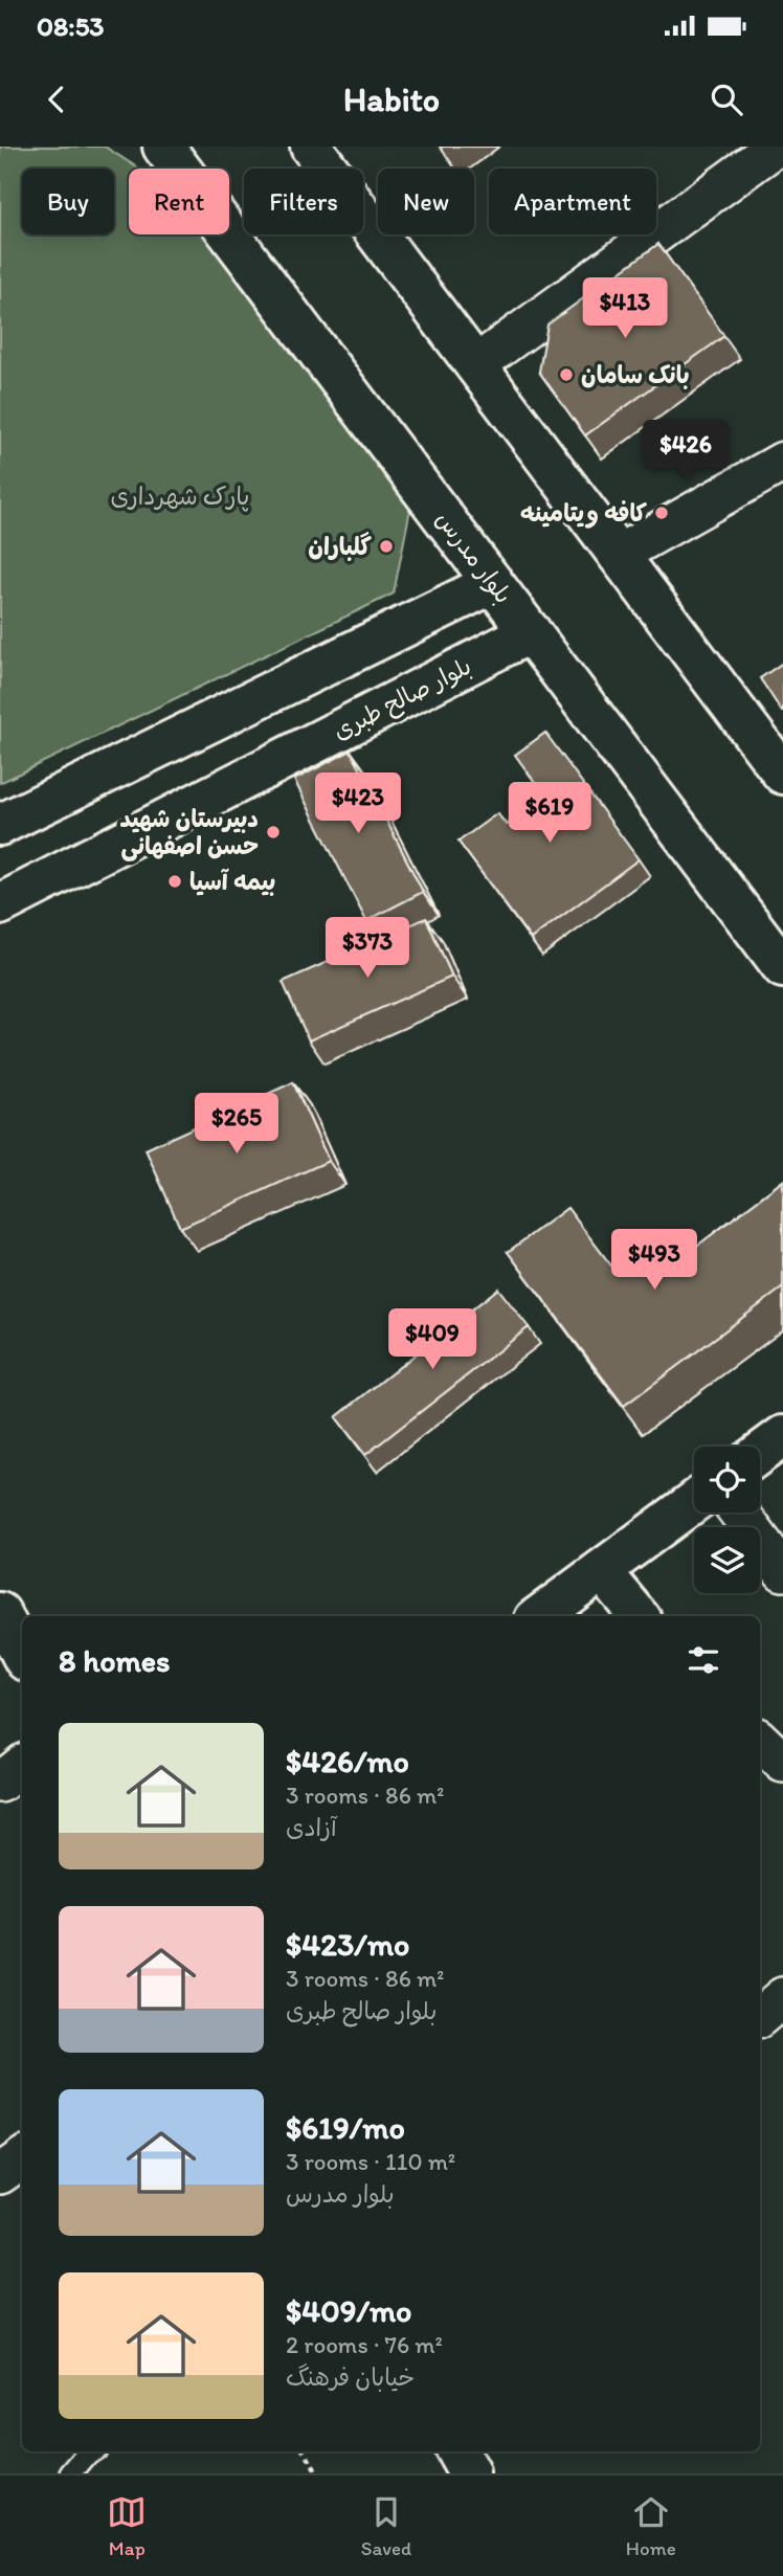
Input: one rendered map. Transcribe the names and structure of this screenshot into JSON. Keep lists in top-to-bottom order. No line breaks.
{"streets":{"main road":["بلوار مدرس","بلوار صالح طبری"]},"crossings":[["بلوار مدرس","بلوار صالح طبری"]],"parks":["پارک شهرداری"],"places":["بانک سامان","کافه ویتامینه","گلباران","دبیرستان شهید حسن اصفهانی","بیمه آسیا"],"page":{"status":"08:53","header":"Habito","chip":["Buy","Rent","Filters","New","Apartment"],"price":["$413","$426","$423","$619","$373","$265","$493","$409"],"heading":"8 homes","list":[{"name":"$426/mo","note":"3 rooms · 86 m² · آزادی"},{"name":"$423/mo","note":"3 rooms · 86 m² · بلوار صالح طبری"},{"name":"$619/mo","note":"3 rooms · 110 m² · بلوار مدرس"},{"name":"$409/mo","note":"2 rooms · 76 m² · خیابان فرهنگ"}],"tabs":["Map","Saved","Home"]}}
